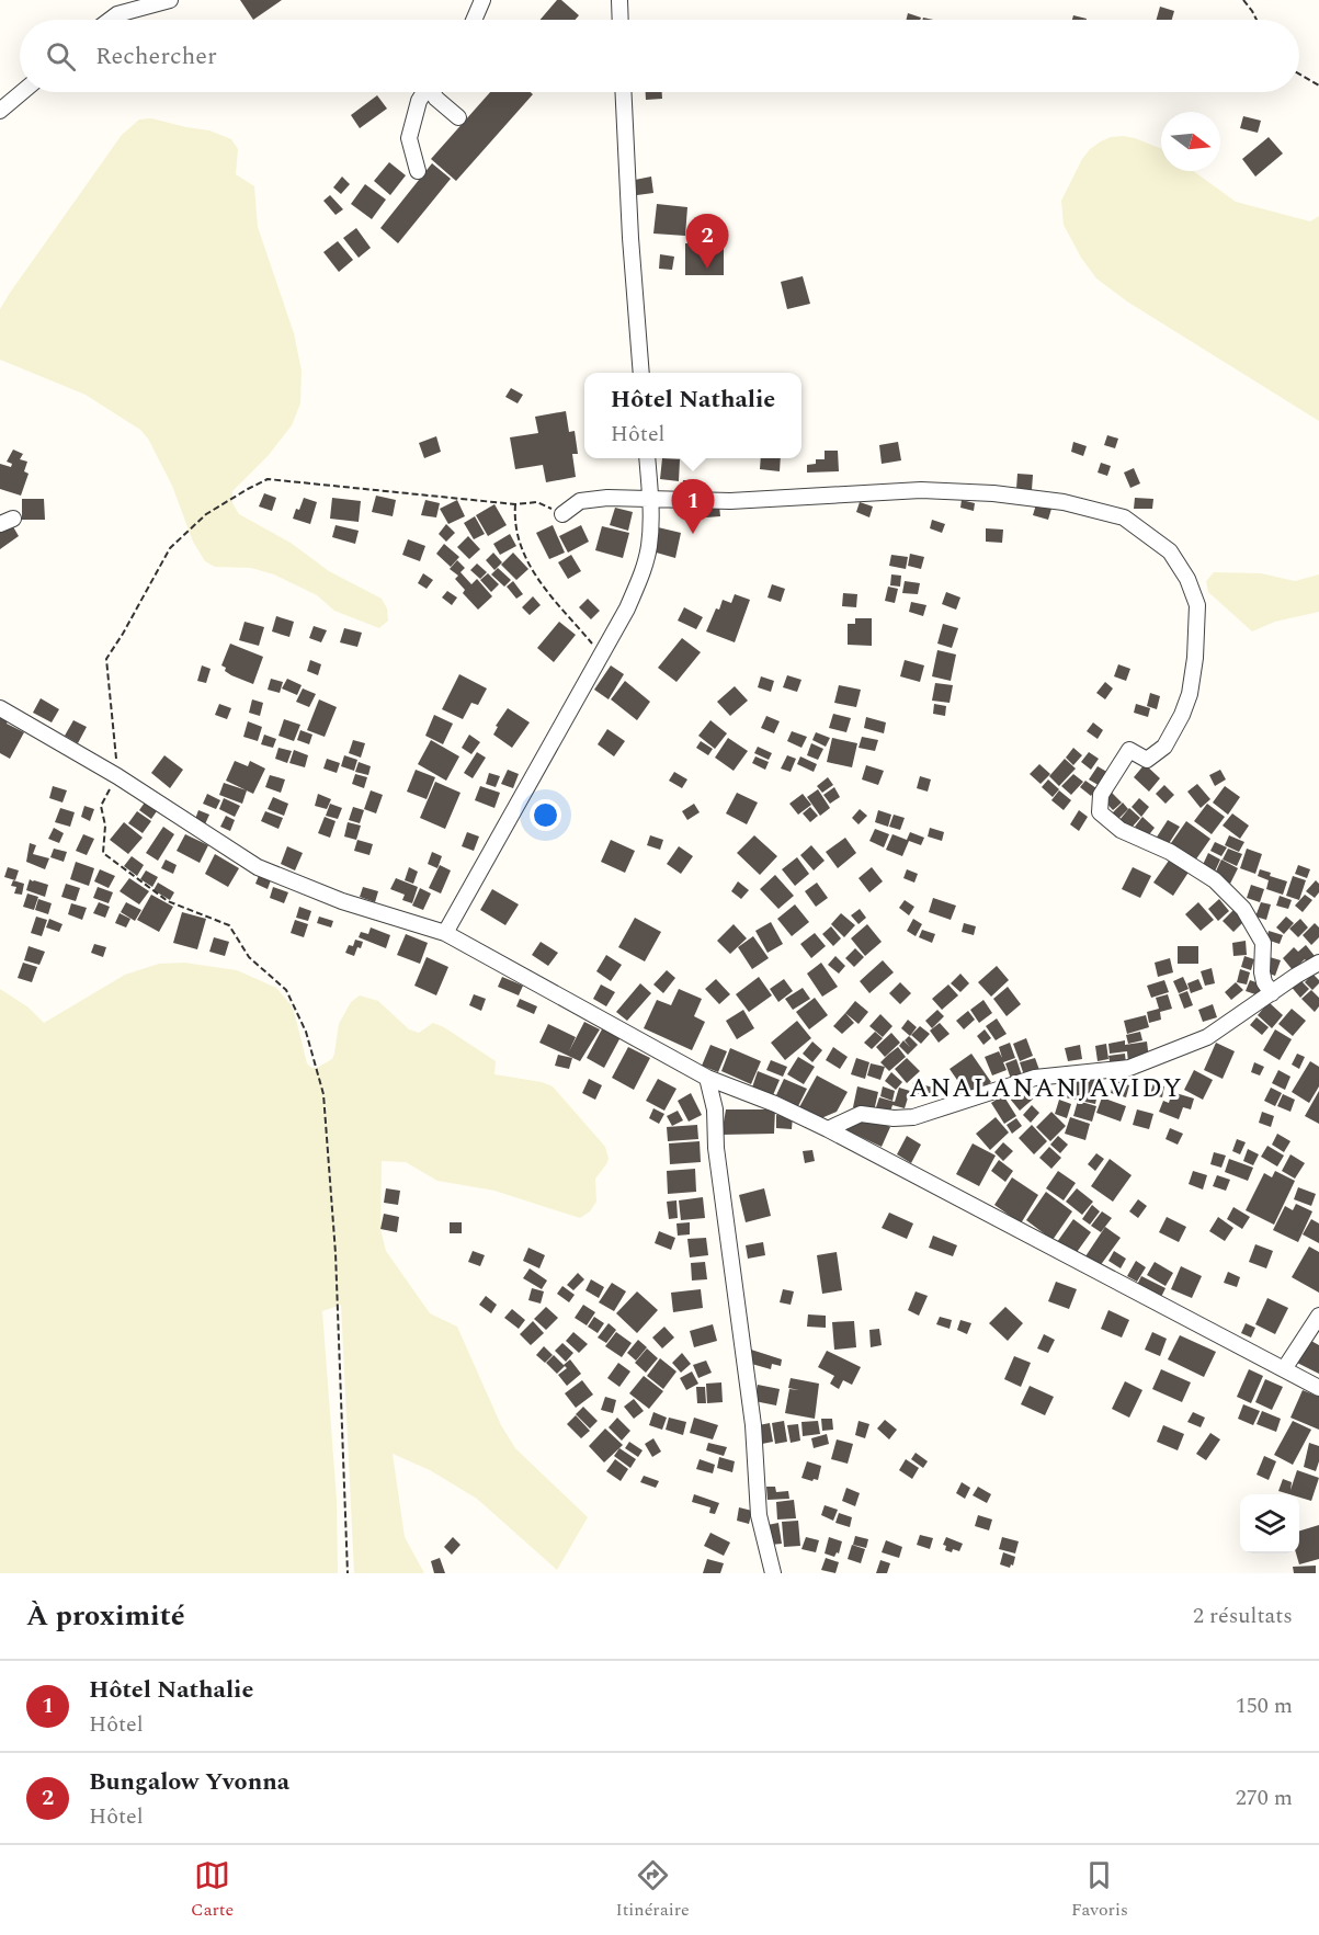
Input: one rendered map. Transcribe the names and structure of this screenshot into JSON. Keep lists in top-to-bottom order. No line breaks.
{"districts":["ANALANANJAVIDY"],"north":"right","page":{"search":"Rechercher","pins":["2","1"],"popup":["Hôtel Nathalie","Hôtel"],"heading":["À proximité","2 résultats"],"list":[{"mark":"1","name":"Hôtel Nathalie","note":"Hôtel","value":"150 m"},{"mark":"2","name":"Bungalow Yvonna","note":"Hôtel","value":"270 m"}],"nav":["Carte","Itinéraire","Favoris"]}}
